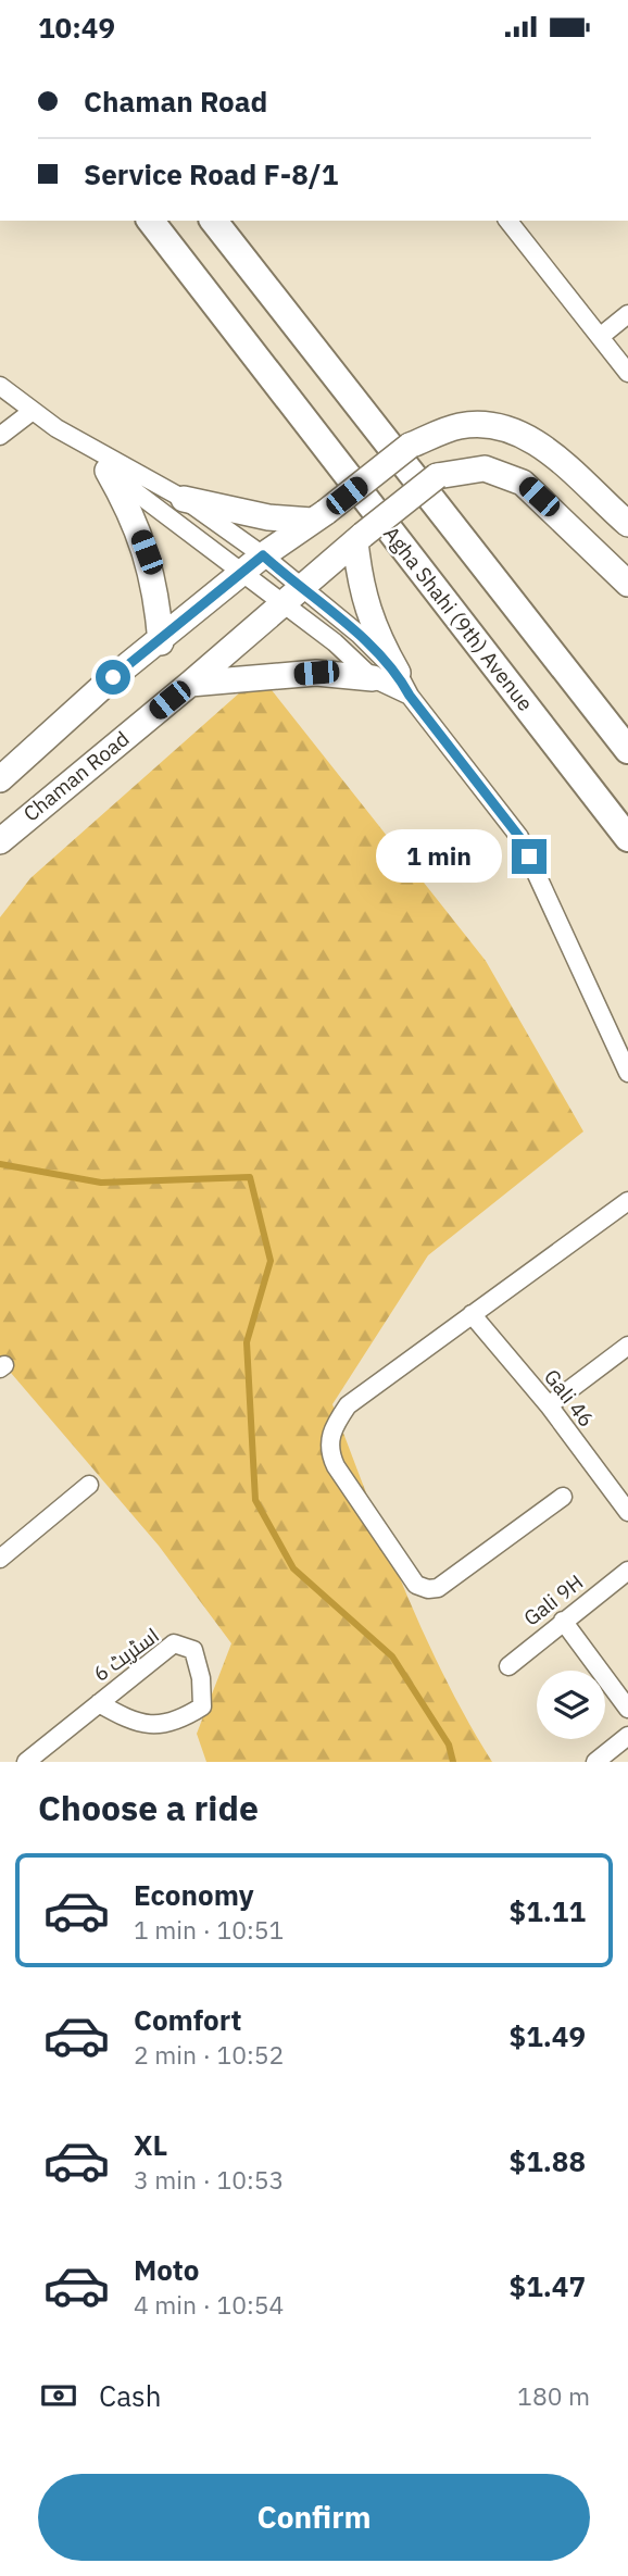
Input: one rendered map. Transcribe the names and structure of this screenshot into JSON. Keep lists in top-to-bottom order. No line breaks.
{"streets":{"main road":["Agha Shahi (9th) Avenue"],"street":["Chaman Road","Gali 46","Gali 9H","اسٹریٹ 6"]},"page":{"status":"10:49","banner":["Chaman Road","Service Road F-8/1"],"bubble":"1 min","heading":"Choose a ride","list":[{"name":"Economy","note":"1 min · 10:51","value":"$1.11"},{"name":"Comfort","note":"2 min · 10:52","value":"$1.49"},{"name":"XL","note":"3 min · 10:53","value":"$1.88"},{"name":"Moto","note":"4 min · 10:54","value":"$1.47"}],"pay":["Cash","180 m"],"buttons":"Confirm"}}
